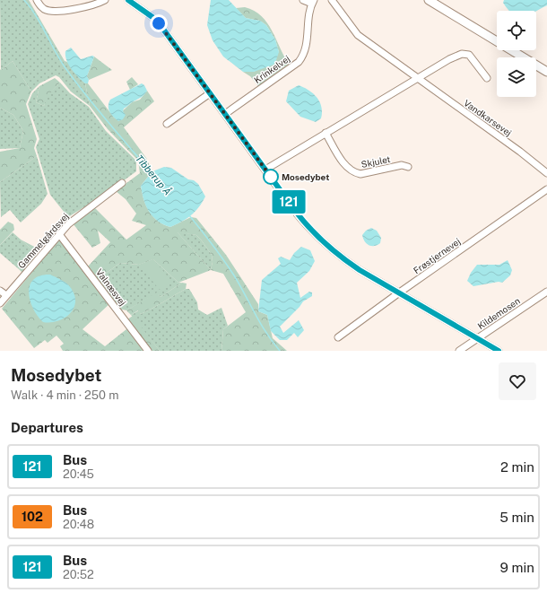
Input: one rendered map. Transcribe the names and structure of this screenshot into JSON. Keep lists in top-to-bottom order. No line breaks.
{"streets":{"street":["Krinkelvej","Vandkarsevej","Skjulet","Gammelgårdsvej","Frøstjernevej","Valnæsvej","Kildemosen"]},"crossings":[["Gammelgårdsvej","Valnæsvej"]],"water":["Tibberup Å"],"places":["Mosedybet"],"lines":["bus line 121"],"page":{"on_map":"121","heading":[["Mosedybet","Walk · 4 min · 250 m"],"Departures"],"list":[{"mark":"121","name":"Bus","note":"20:45","value":"2 min"},{"mark":"102","name":"Bus","note":"20:48","value":"5 min"},{"mark":"121","name":"Bus","note":"20:52","value":"9 min"}]}}
